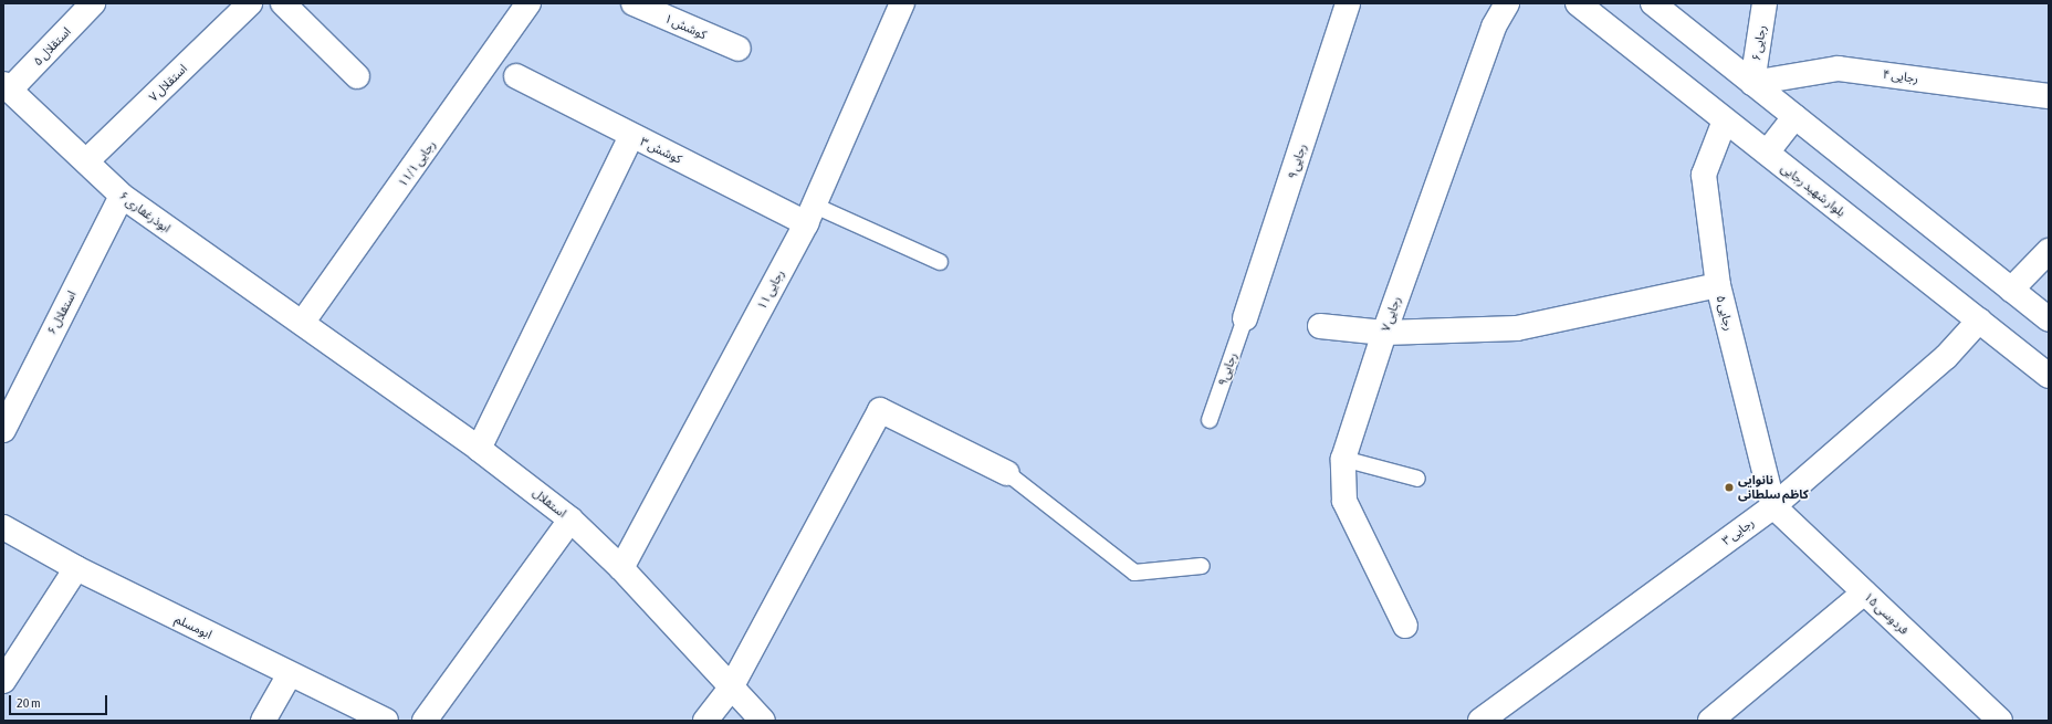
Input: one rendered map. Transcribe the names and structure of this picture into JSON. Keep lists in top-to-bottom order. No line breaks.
{"streets":{"street":["کوشش ۱","رجایی ۶","استقلال ۵","رجایی ۴","استقلال ۷","کوشش ۳","رجایی ۹","رجایی ۱۱/۱","بلوار شهید رجایی","ابوذرغفاری ۶","رجایی ۱۱","استقلال ۶","رجایی ۵","رجایی ۷","استقلال","رجایی ۳","فردوسی ۱۵","ابومسلم"],"lane":["رجایی۹"]},"crossings":[["رجایی ۶","رجایی ۴"],["استقلال ۵","ابوذرغفاری ۶"],["استقلال ۷","ابوذرغفاری ۶"],["کوشش ۳","رجایی ۱۱"],["رجایی ۹","رجایی۹"],["رجایی ۱۱/۱","ابوذرغفاری ۶"],["رجایی ۱۱/۱","استقلال"],["بلوار شهید رجایی","رجایی ۵"],["بلوار شهید رجایی","رجایی ۳"],["ابوذرغفاری ۶","استقلال ۶"],["ابوذرغفاری ۶","استقلال"],["رجایی ۱۱","استقلال"],["رجایی ۵","رجایی ۳"],["رجایی ۵","فردوسی ۱۵"],["رجایی ۳","فردوسی ۱۵"]],"places":["نانوایی کاظم سلطانی"],"scale_bar":"20 m"}
